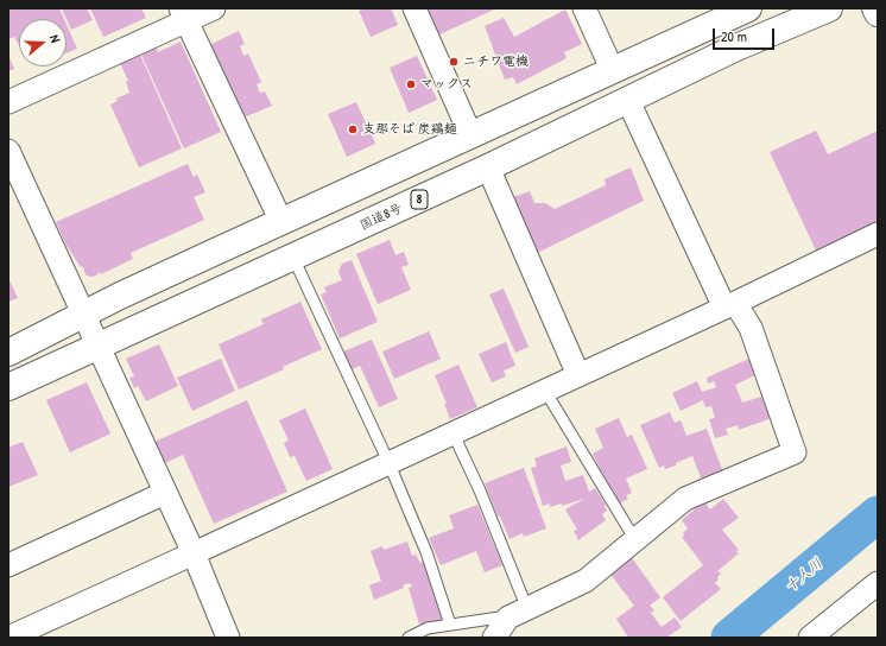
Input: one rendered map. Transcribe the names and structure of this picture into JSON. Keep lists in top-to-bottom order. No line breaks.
{"streets":{"main road":["8","国道8号"]},"water":["十人川"],"places":["ニチワ電機","マックス","支那そば 炭鶏麺"],"scale_bar":"20 m","north":"right"}
